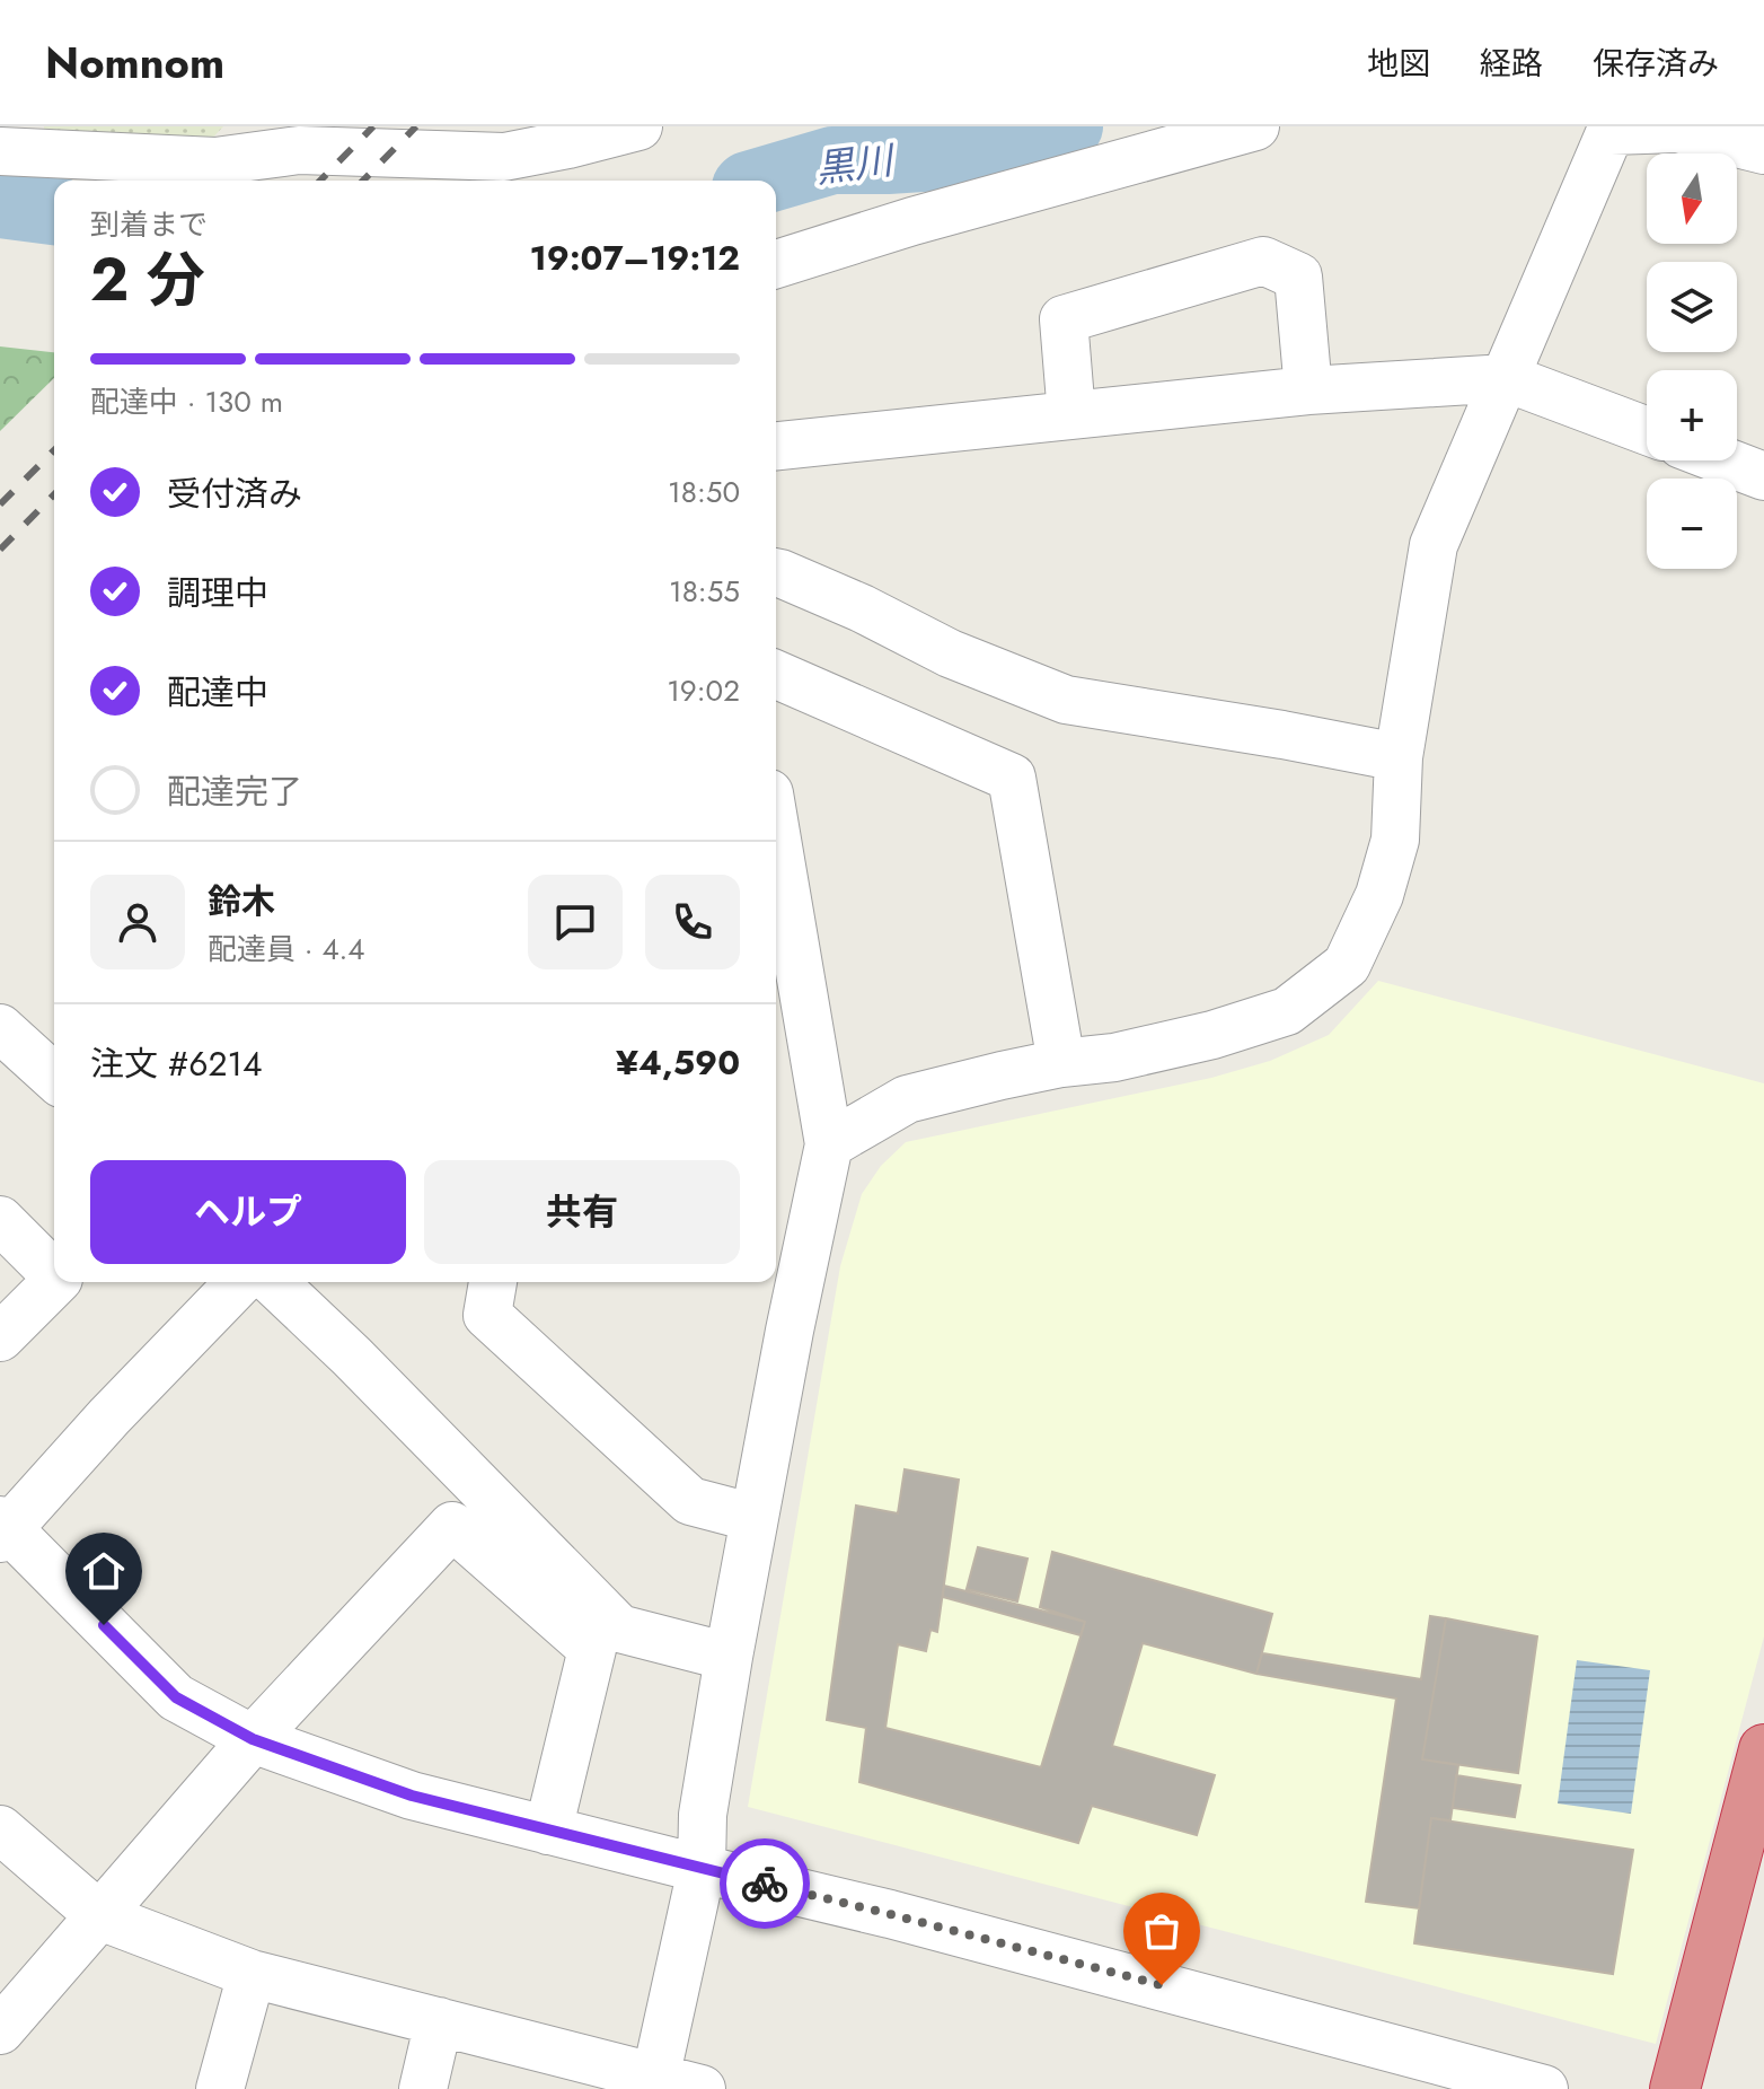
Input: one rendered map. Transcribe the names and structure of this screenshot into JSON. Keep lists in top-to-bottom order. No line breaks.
{"water":["黒川"],"north":"bottom","page":{"header":"Nomnom","nav":["地図","経路","保存済み"],"map_buttons":["+","−"],"heading":["2 分","到着まで","19:07–19:12"],"panel":["鈴木","配達員 · 4.4","注文 #6214","¥4,590"],"bar":"配達中 · 130 m","list":[["受付済み","18:50"],["調理中","18:55"],["配達中","19:02"],"配達完了"],"buttons":["ヘルプ","共有"]}}
